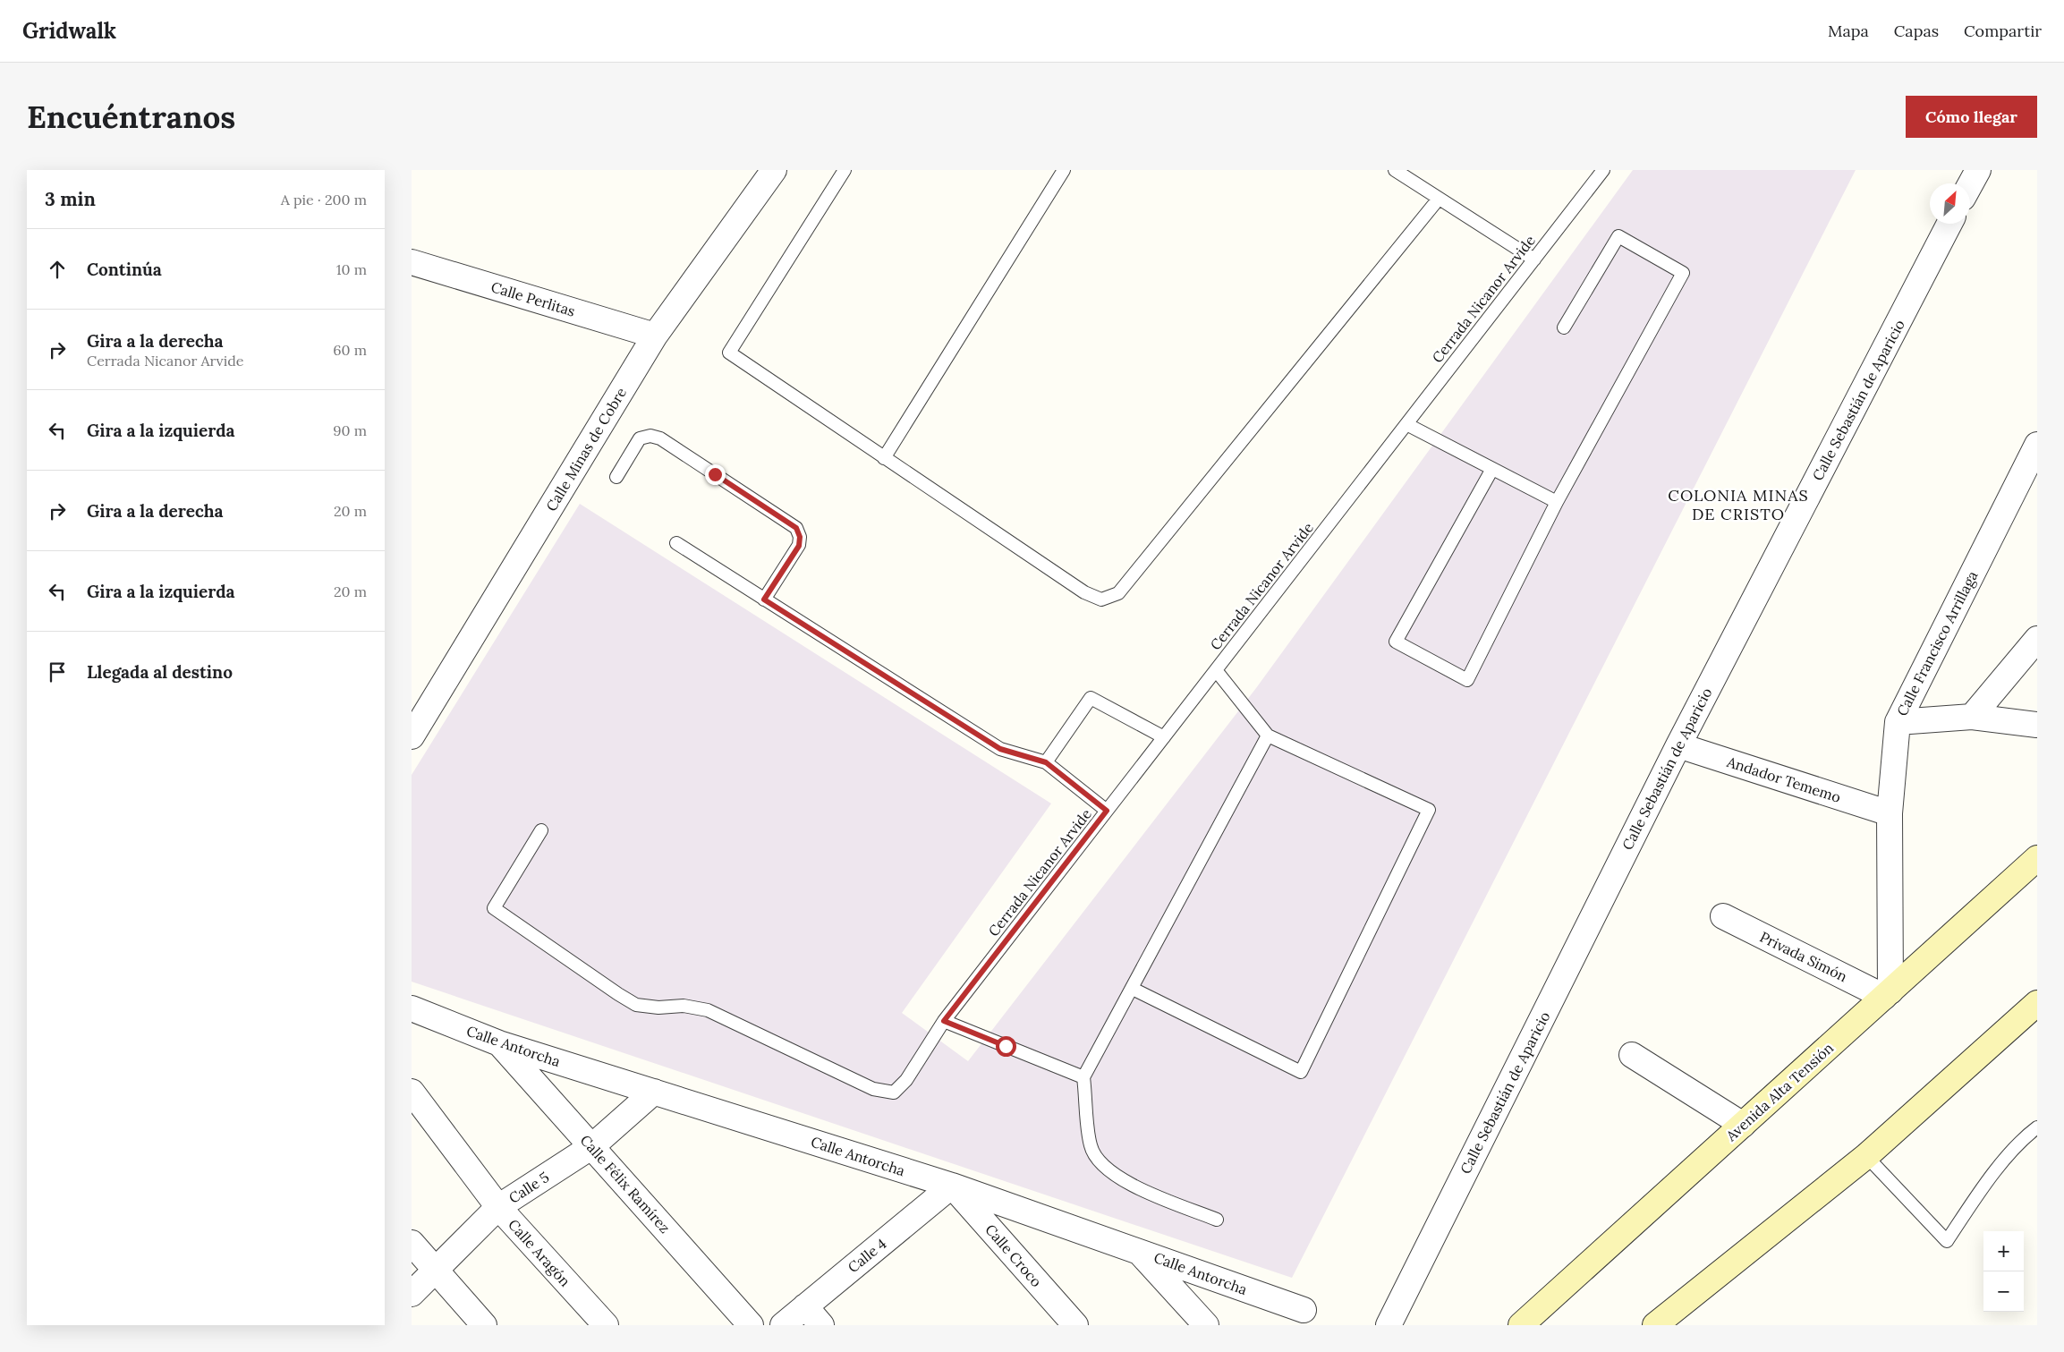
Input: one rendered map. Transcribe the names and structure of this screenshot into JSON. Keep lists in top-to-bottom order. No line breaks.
{"streets":{"main road":["Avenida Alta Tensión"],"street":["Calle Perlitas","Calle Sebastián de Aparicio","Calle Minas de Cobre","Calle Francisco Arrillaga","Andador Tememo","Privada Simón","Calle Antorcha","Calle Félix Ramírez","Calle 5","Calle Aragón","Calle 4","Calle Croco"],"lane":["Cerrada Nicanor Arvide"]},"crossings":[["Calle Perlitas","Calle Minas de Cobre"],["Calle Sebastián de Aparicio","Andador Tememo"],["Calle Francisco Arrillaga","Andador Tememo"],["Calle Francisco Arrillaga","Privada Simón"],["Calle Francisco Arrillaga","Avenida Alta Tensión"],["Privada Simón","Avenida Alta Tensión"],["Calle Antorcha","Calle Félix Ramírez"],["Calle Antorcha","Calle 5"],["Calle Antorcha","Calle 4"],["Calle Antorcha","Calle Croco"],["Calle Félix Ramírez","Calle 5"],["Calle 5","Calle Aragón"],["Calle 4","Calle Croco"]],"districts":["COLONIA MINAS DE CRISTO"],"north":"top right","page":{"header":"Gridwalk","nav":["Mapa","Capas","Compartir"],"buttons":"Cómo llegar","title":"Encuéntranos","heading":["3 min","A pie · 200 m"],"list":[["Continúa","10 m"],["Gira a la derecha","Cerrada Nicanor Arvide","60 m"],["Gira a la izquierda","90 m"],["Gira a la derecha","20 m"],["Gira a la izquierda","20 m"],"Llegada al destino"],"map_buttons":["+","−"]}}
